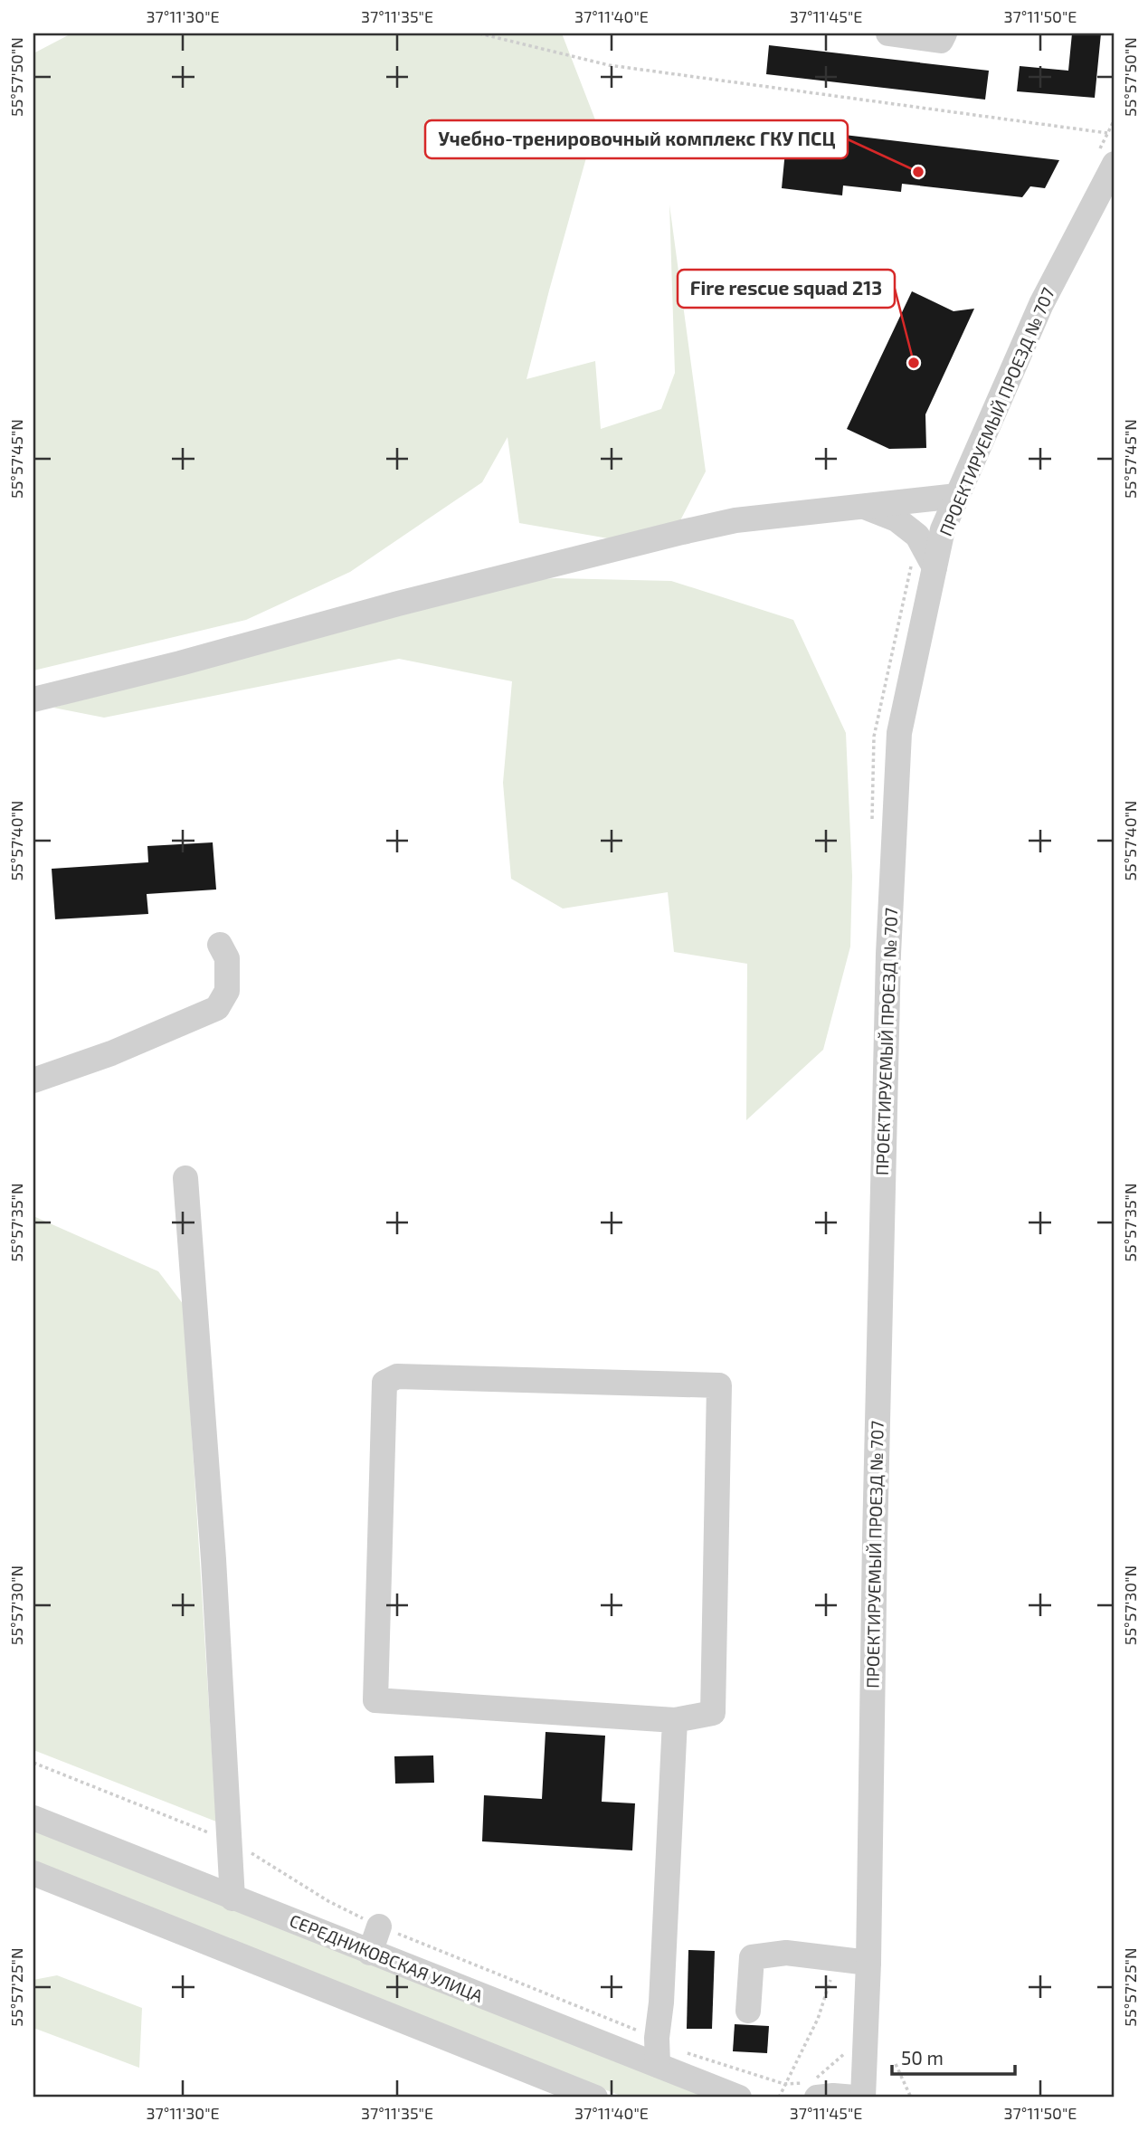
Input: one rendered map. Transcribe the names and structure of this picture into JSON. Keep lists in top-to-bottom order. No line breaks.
{"streets":{"street":["ПРОЕКТИРУЕМЫЙ ПРОЕЗД № 707","СЕРЕДНИКОВСКАЯ УЛИЦА"]},"places":["Учебно-тренировочный комплекс ГКУ ПСЦ","Fire rescue squad 213"],"scale_bar":"50 m","coordinates":["37°11'30\"E","37°11'35\"E","37°11'40\"E","37°11'45\"E","37°11'50\"E","55°57'50\"N","55°57'45\"N","55°57'40\"N","55°57'35\"N","55°57'30\"N","55°57'25\"N"]}
